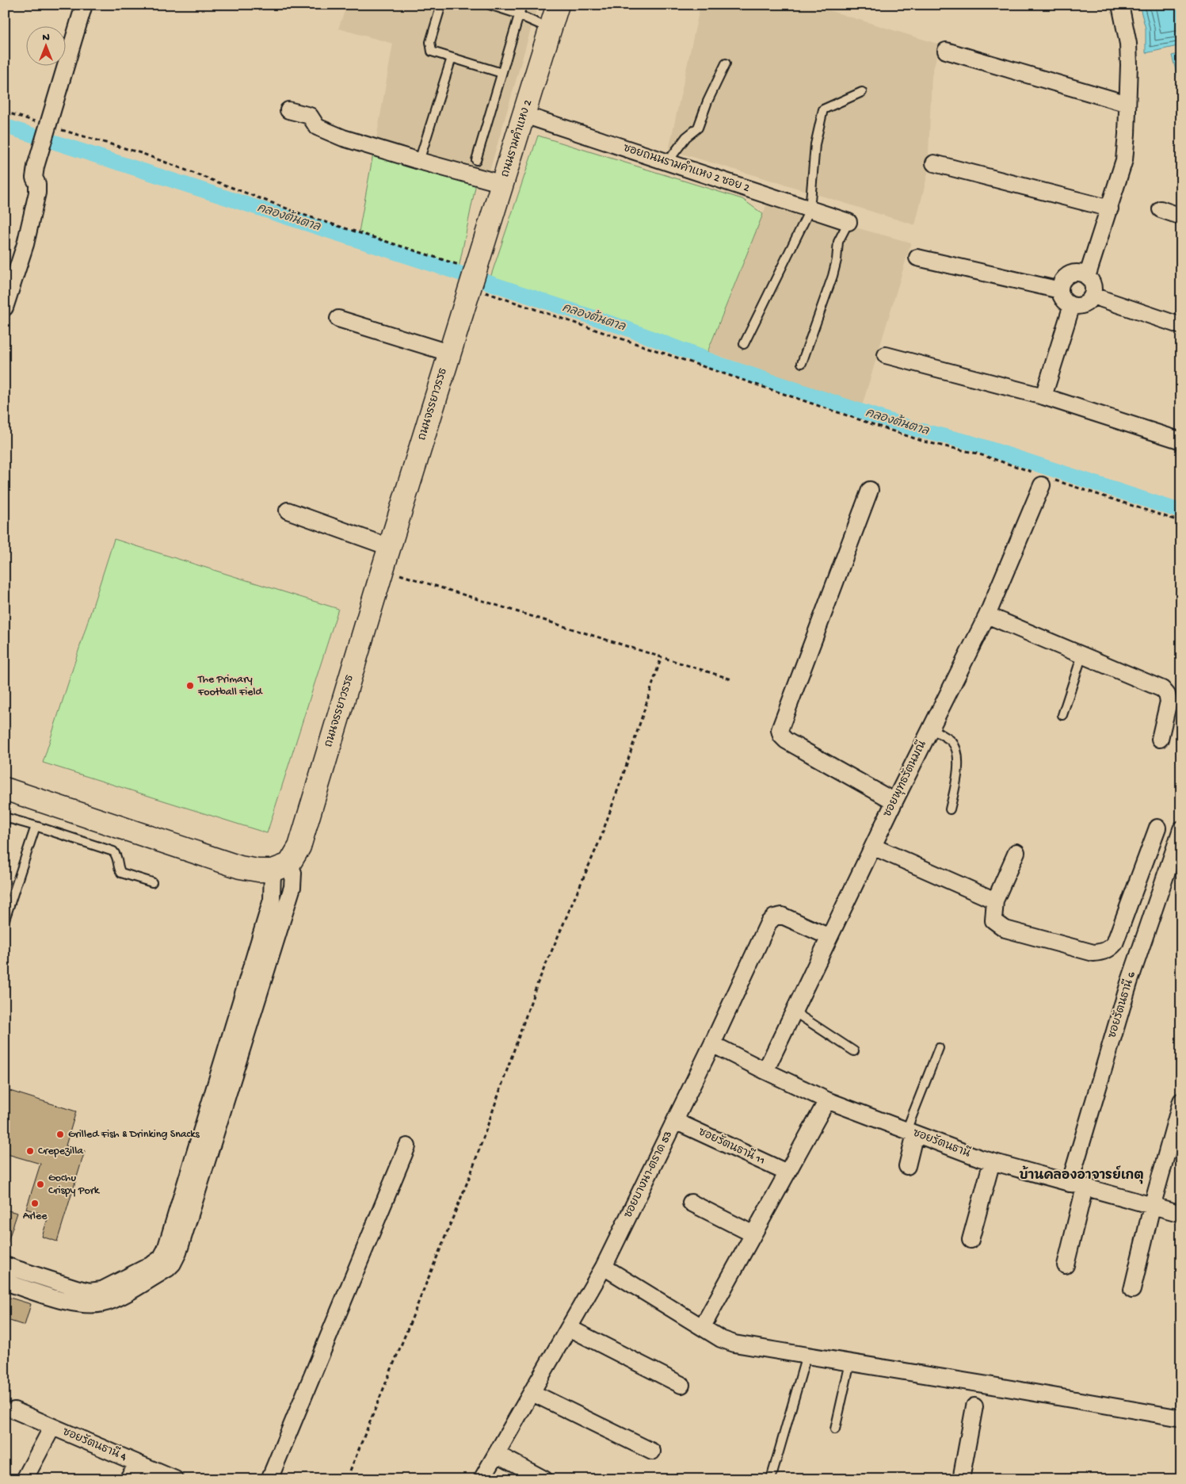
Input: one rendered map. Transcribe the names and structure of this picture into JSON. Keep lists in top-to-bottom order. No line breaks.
{"streets":{"main road":["ถนนรามคำแหง 2","ถนนจรรยาวรรธ"],"street":["ซอยถนนรามคำแหง 2 ซอย 2","ซอยพุทธรัตนมณี","ซอยรัตนธานี 6","ซอยรัตนธานี","ซอยรัตนธานี 11","ซอยบางนา-ตราด 53","ซอยรัตนธานี 4"]},"crossings":[["ถนนรามคำแหง 2","ซอยถนนรามคำแหง 2 ซอย 2"],["ถนนรามคำแหง 2","ถนนจรรยาวรรธ"],["ซอยพุทธรัตนมณี","ซอยรัตนธานี"],["ซอยพุทธรัตนมณี","ซอยบางนา-ตราด 53"],["ซอยรัตนธานี 6","ซอยรัตนธานี"],["ซอยรัตนธานี","ซอยบางนา-ตราด 53"],["ซอยรัตนธานี 11","ซอยบางนา-ตราด 53"]],"districts":["บ้านคลองอาจารย์เกตุ"],"water":["คลองต้นตาล"],"places":["The Primary Football Field","Grilled Fish & Drinking Snacks","Crepezilla","Gochu Crispy Pork","Arlee"],"north":"top"}
